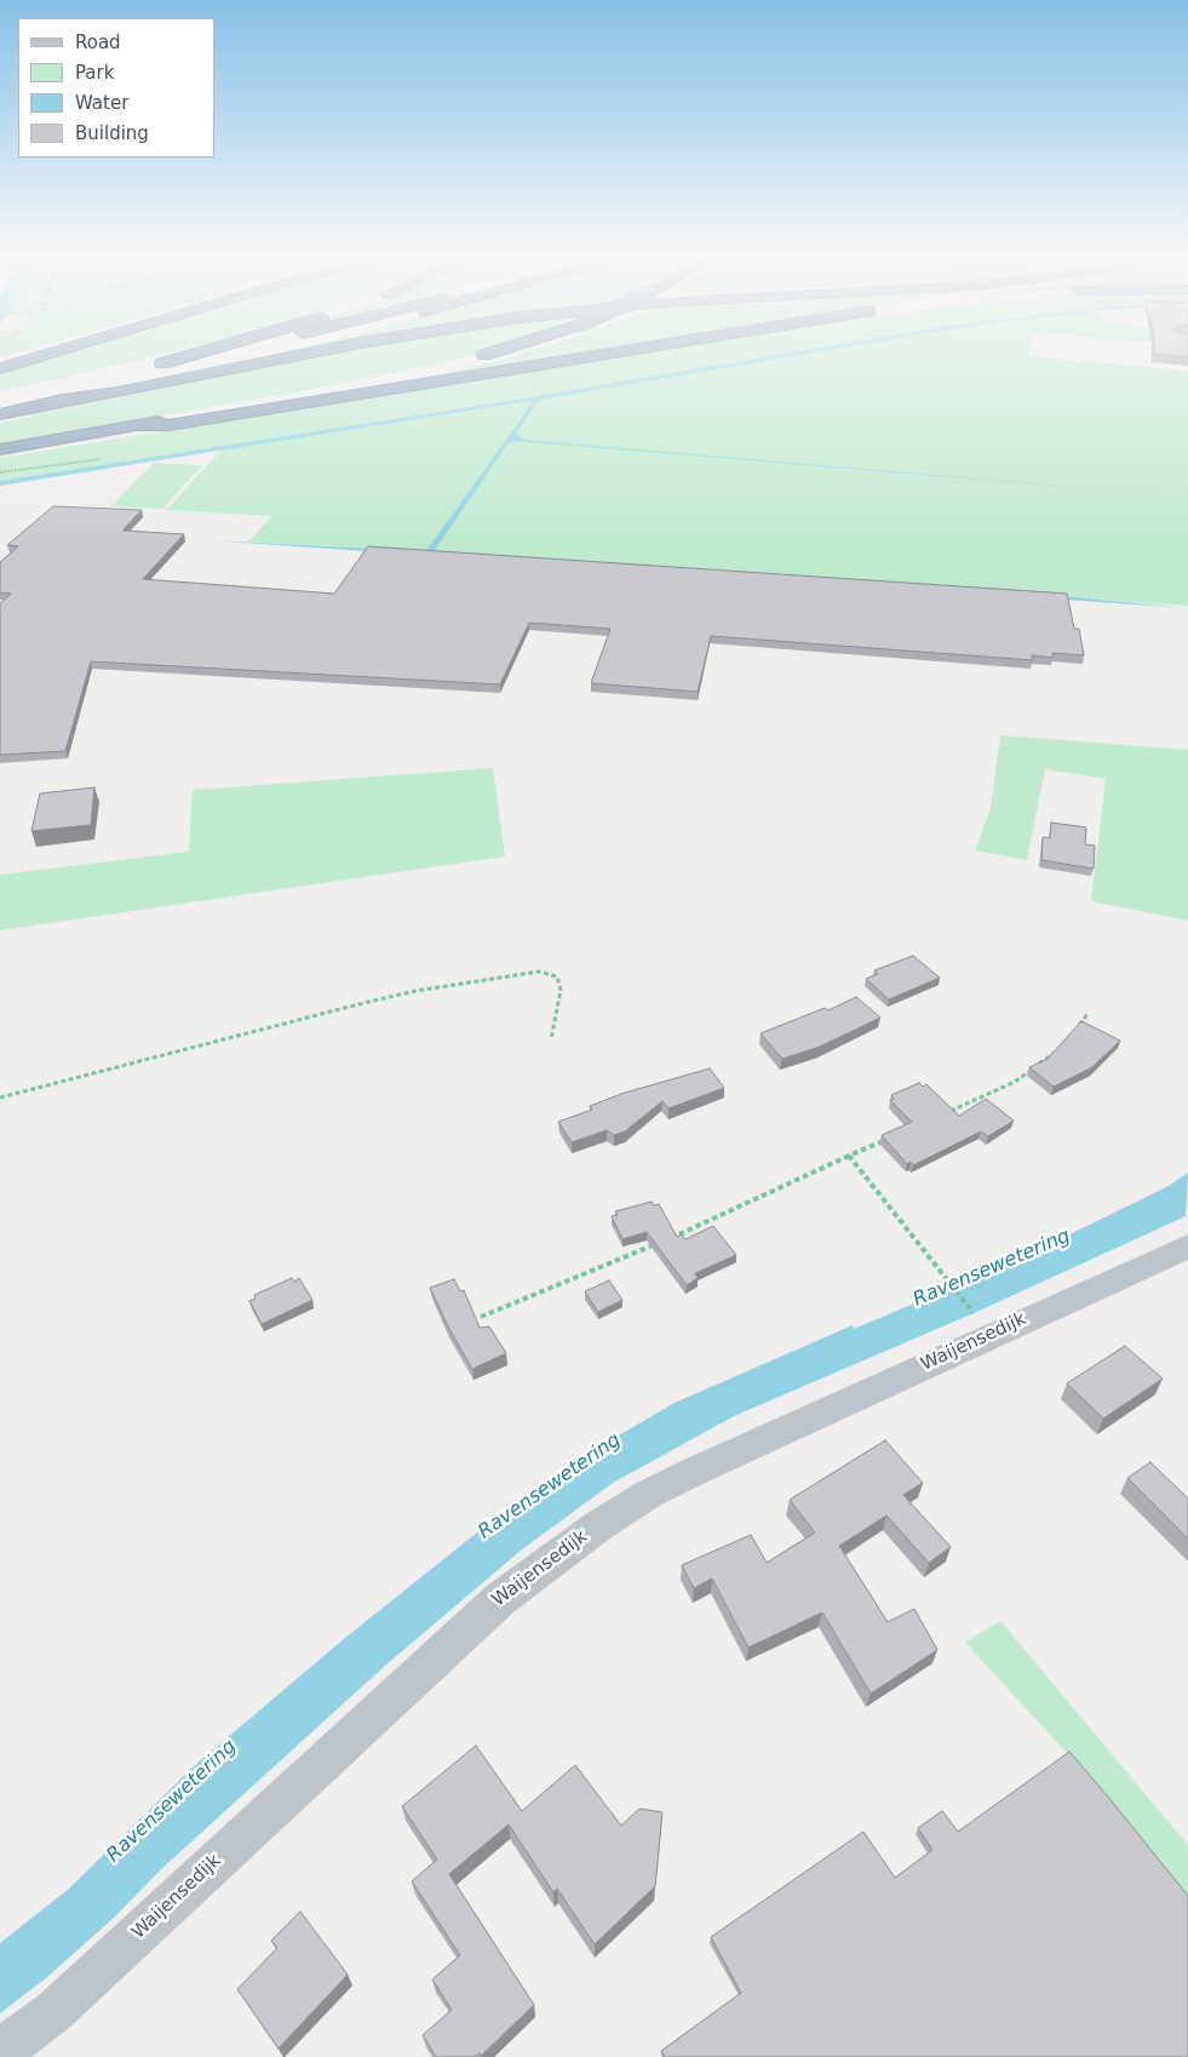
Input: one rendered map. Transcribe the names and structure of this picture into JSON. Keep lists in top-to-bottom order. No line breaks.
{"streets":{"street":["Waijensedijk"]},"water":["Ravensewetering"],"legend":["Road","Park","Water","Building"]}
